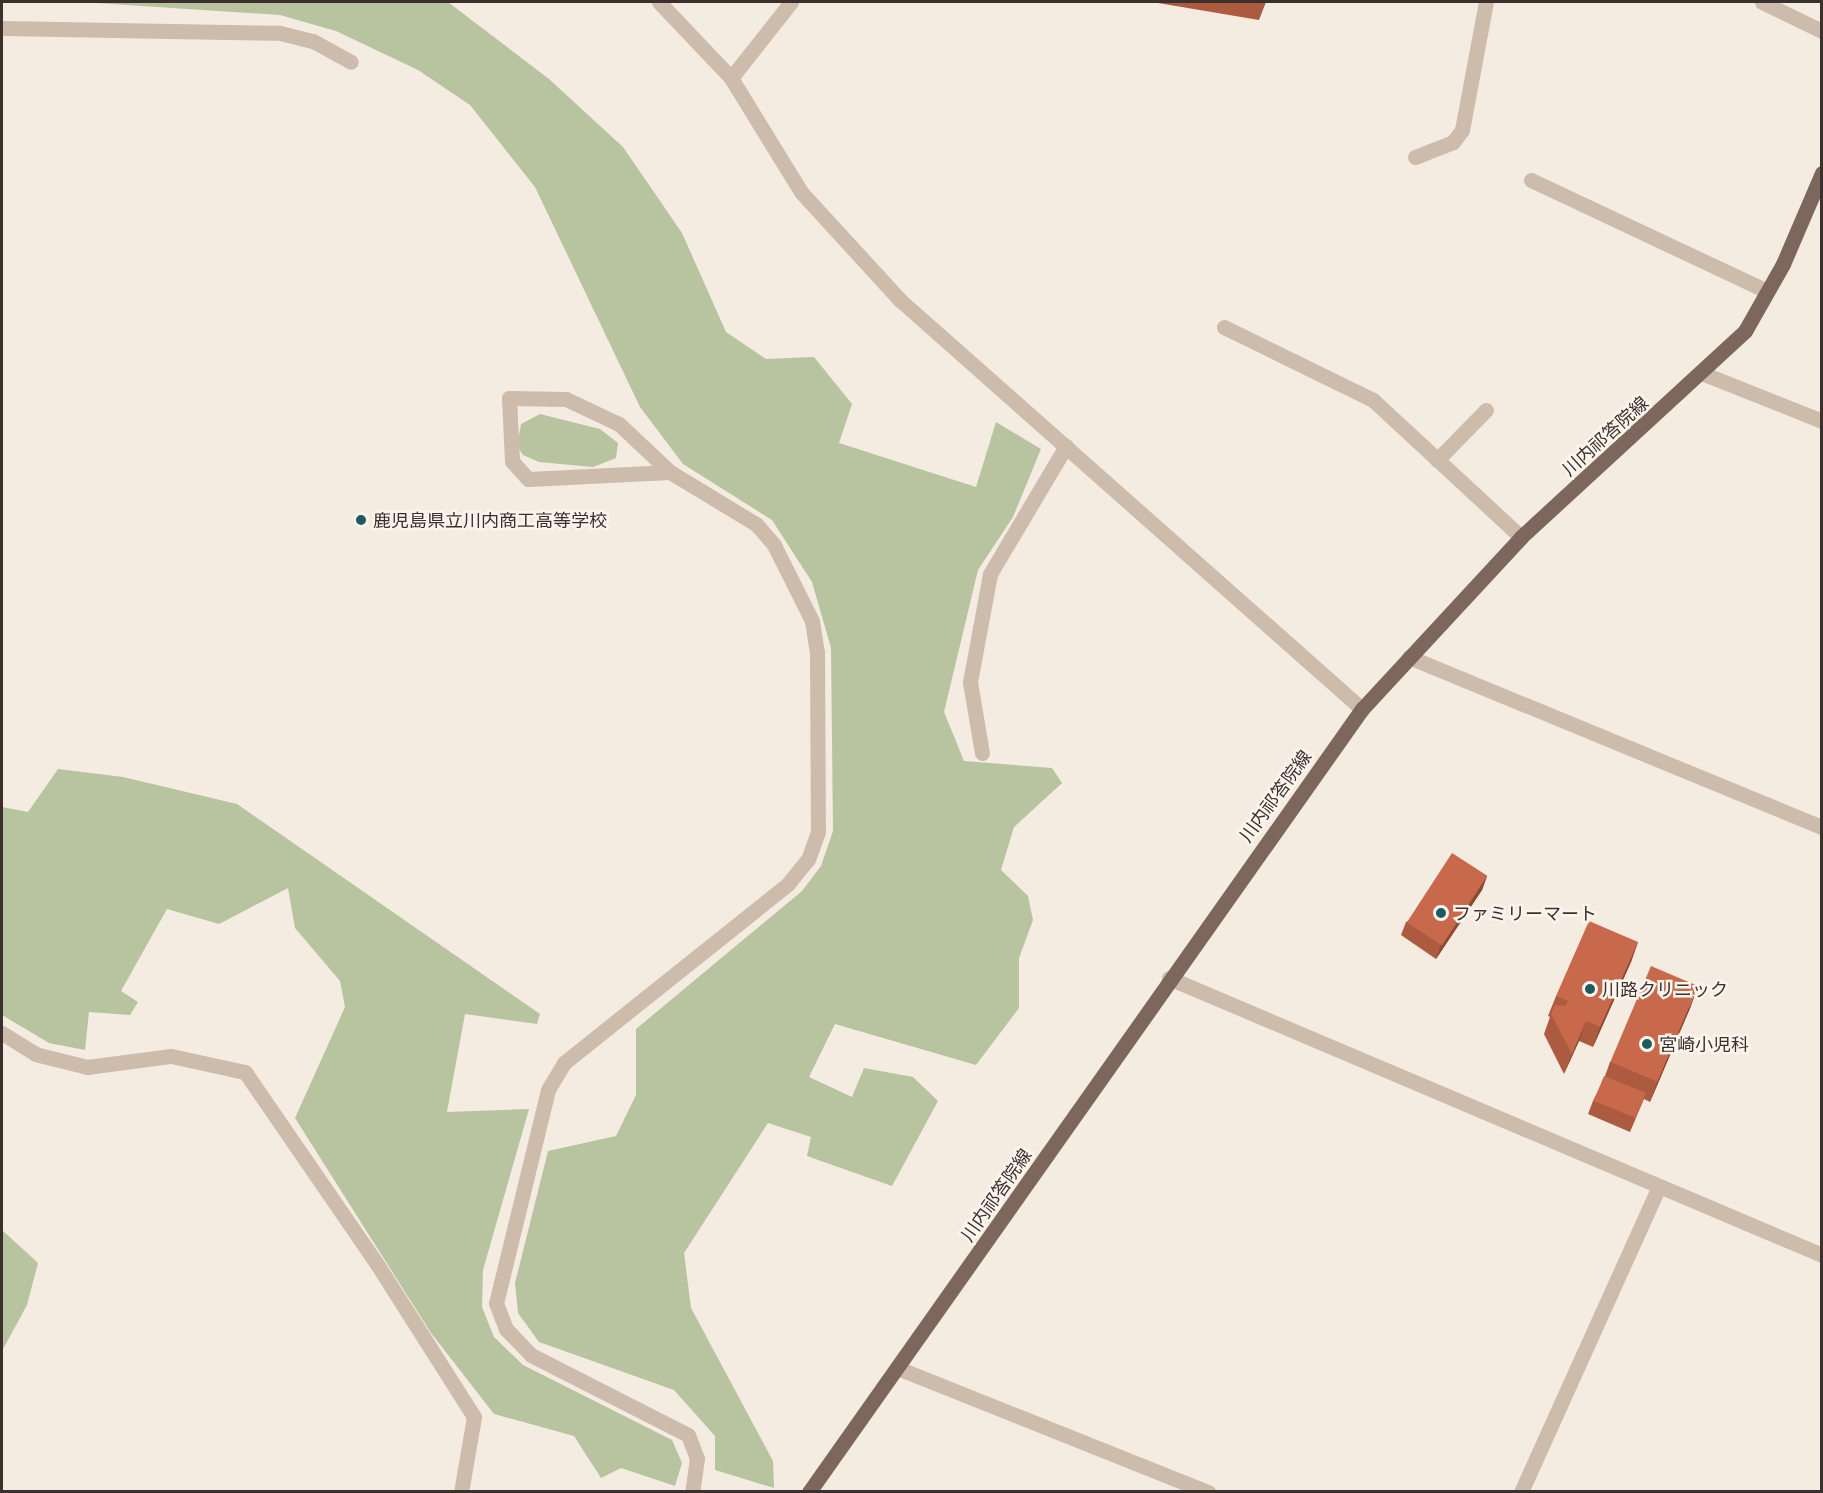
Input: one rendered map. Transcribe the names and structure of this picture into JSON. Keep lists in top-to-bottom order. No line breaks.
{"streets":{"main road":["川内祁答院線"]},"places":["鹿児島県立川内商工高等学校","ファミリーマート","川路クリニック","宮崎小児科"]}
